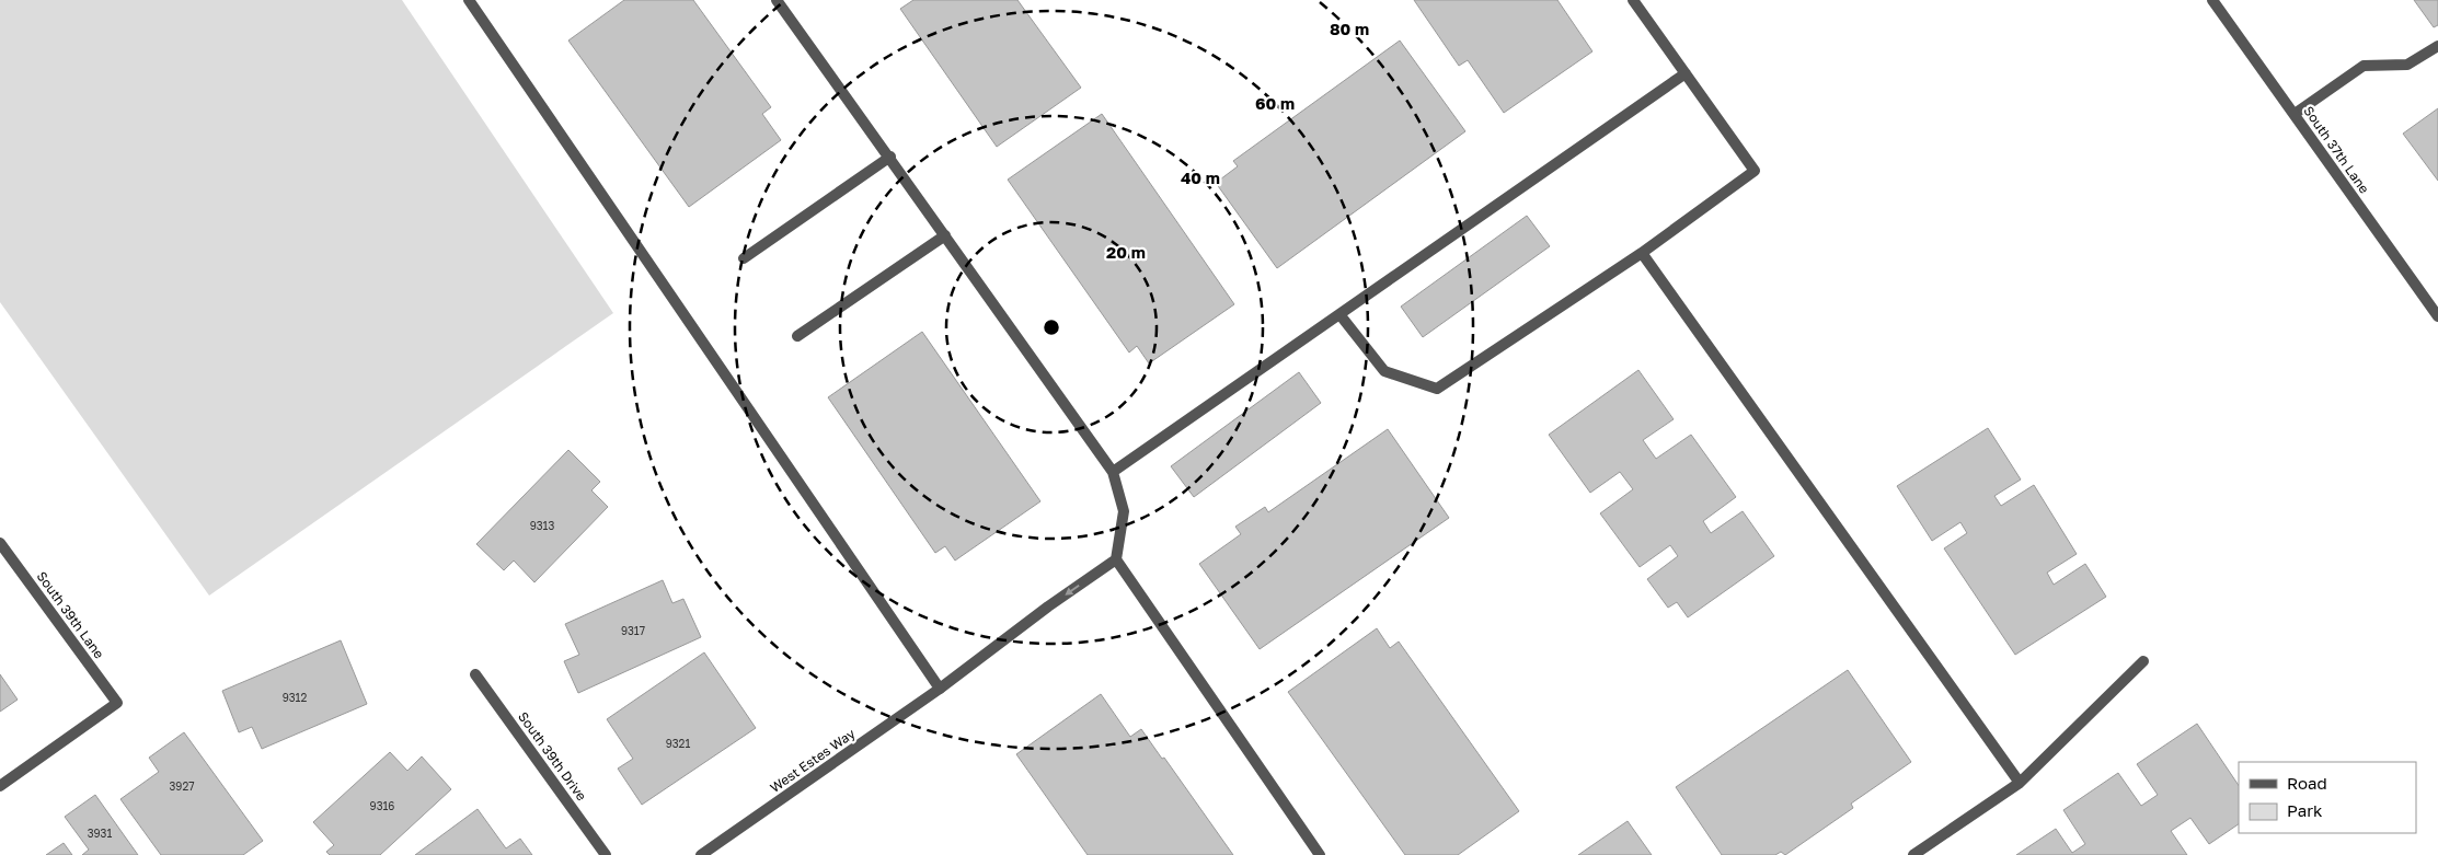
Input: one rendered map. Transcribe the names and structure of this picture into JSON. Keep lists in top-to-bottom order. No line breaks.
{"streets":{"street":["South 37th Lane","South 39th Lane","South 39th Drive","West Estes Way"]},"one_way":["West Estes Way"],"house_numbers":["9313","9317","9312","9321","3927","9316","3931"],"legend":["Road","Park"],"rings":["80 m","60 m","40 m","20 m"]}
